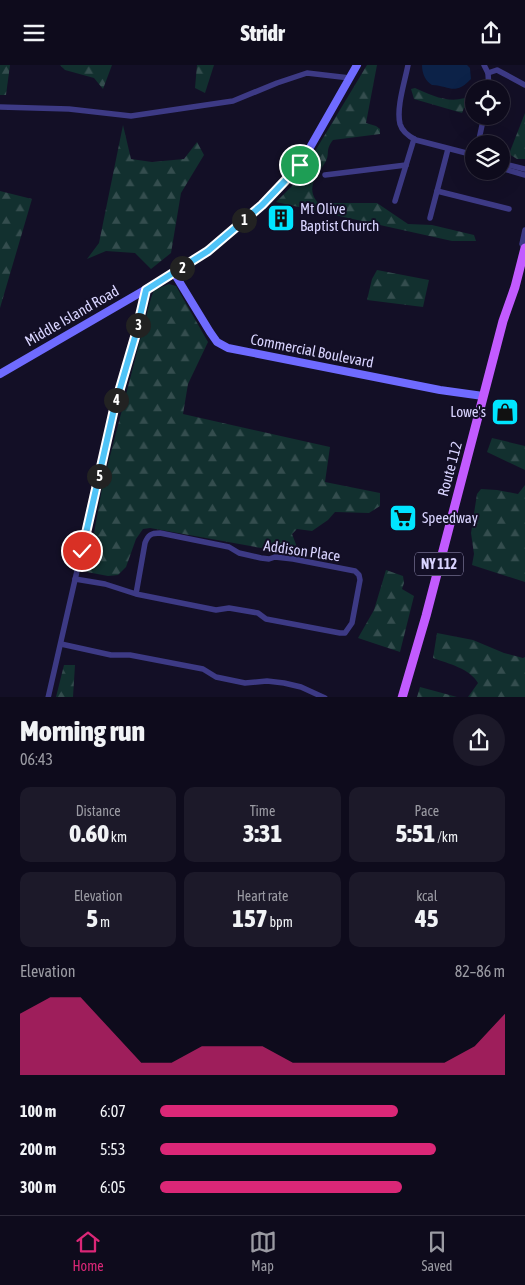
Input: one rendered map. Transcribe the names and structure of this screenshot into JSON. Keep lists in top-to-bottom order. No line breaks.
{"streets":{"main road":["Route 112","NY 112"],"street":["Middle Island Road","Commercial Boulevard","Addison Place"]},"crossings":[["Middle Island Road","Commercial Boulevard"],["Commercial Boulevard","Route 112"]],"places":{"building":["Mt Olive Baptist Church"],"shop":["Lowe's"],"supermarket":["Speedway"]},"page":{"header":"Stridr","pins":["1","2","3","4","5"],"heading":["Morning run","06:43"],"stats":[["Distance","0.60 km"],["Time","3:31"],["Pace","5:51 /km"],["Elevation","5 m"],["Heart rate","157 bpm"],["kcal","45"]],"chart":["Elevation","82–86 m"],"list":[{"name":"100 m","note":"6:07"},{"name":"200 m","note":"5:53"},{"name":"300 m","note":"6:05"}],"tabs":["Home","Map","Saved"]}}
